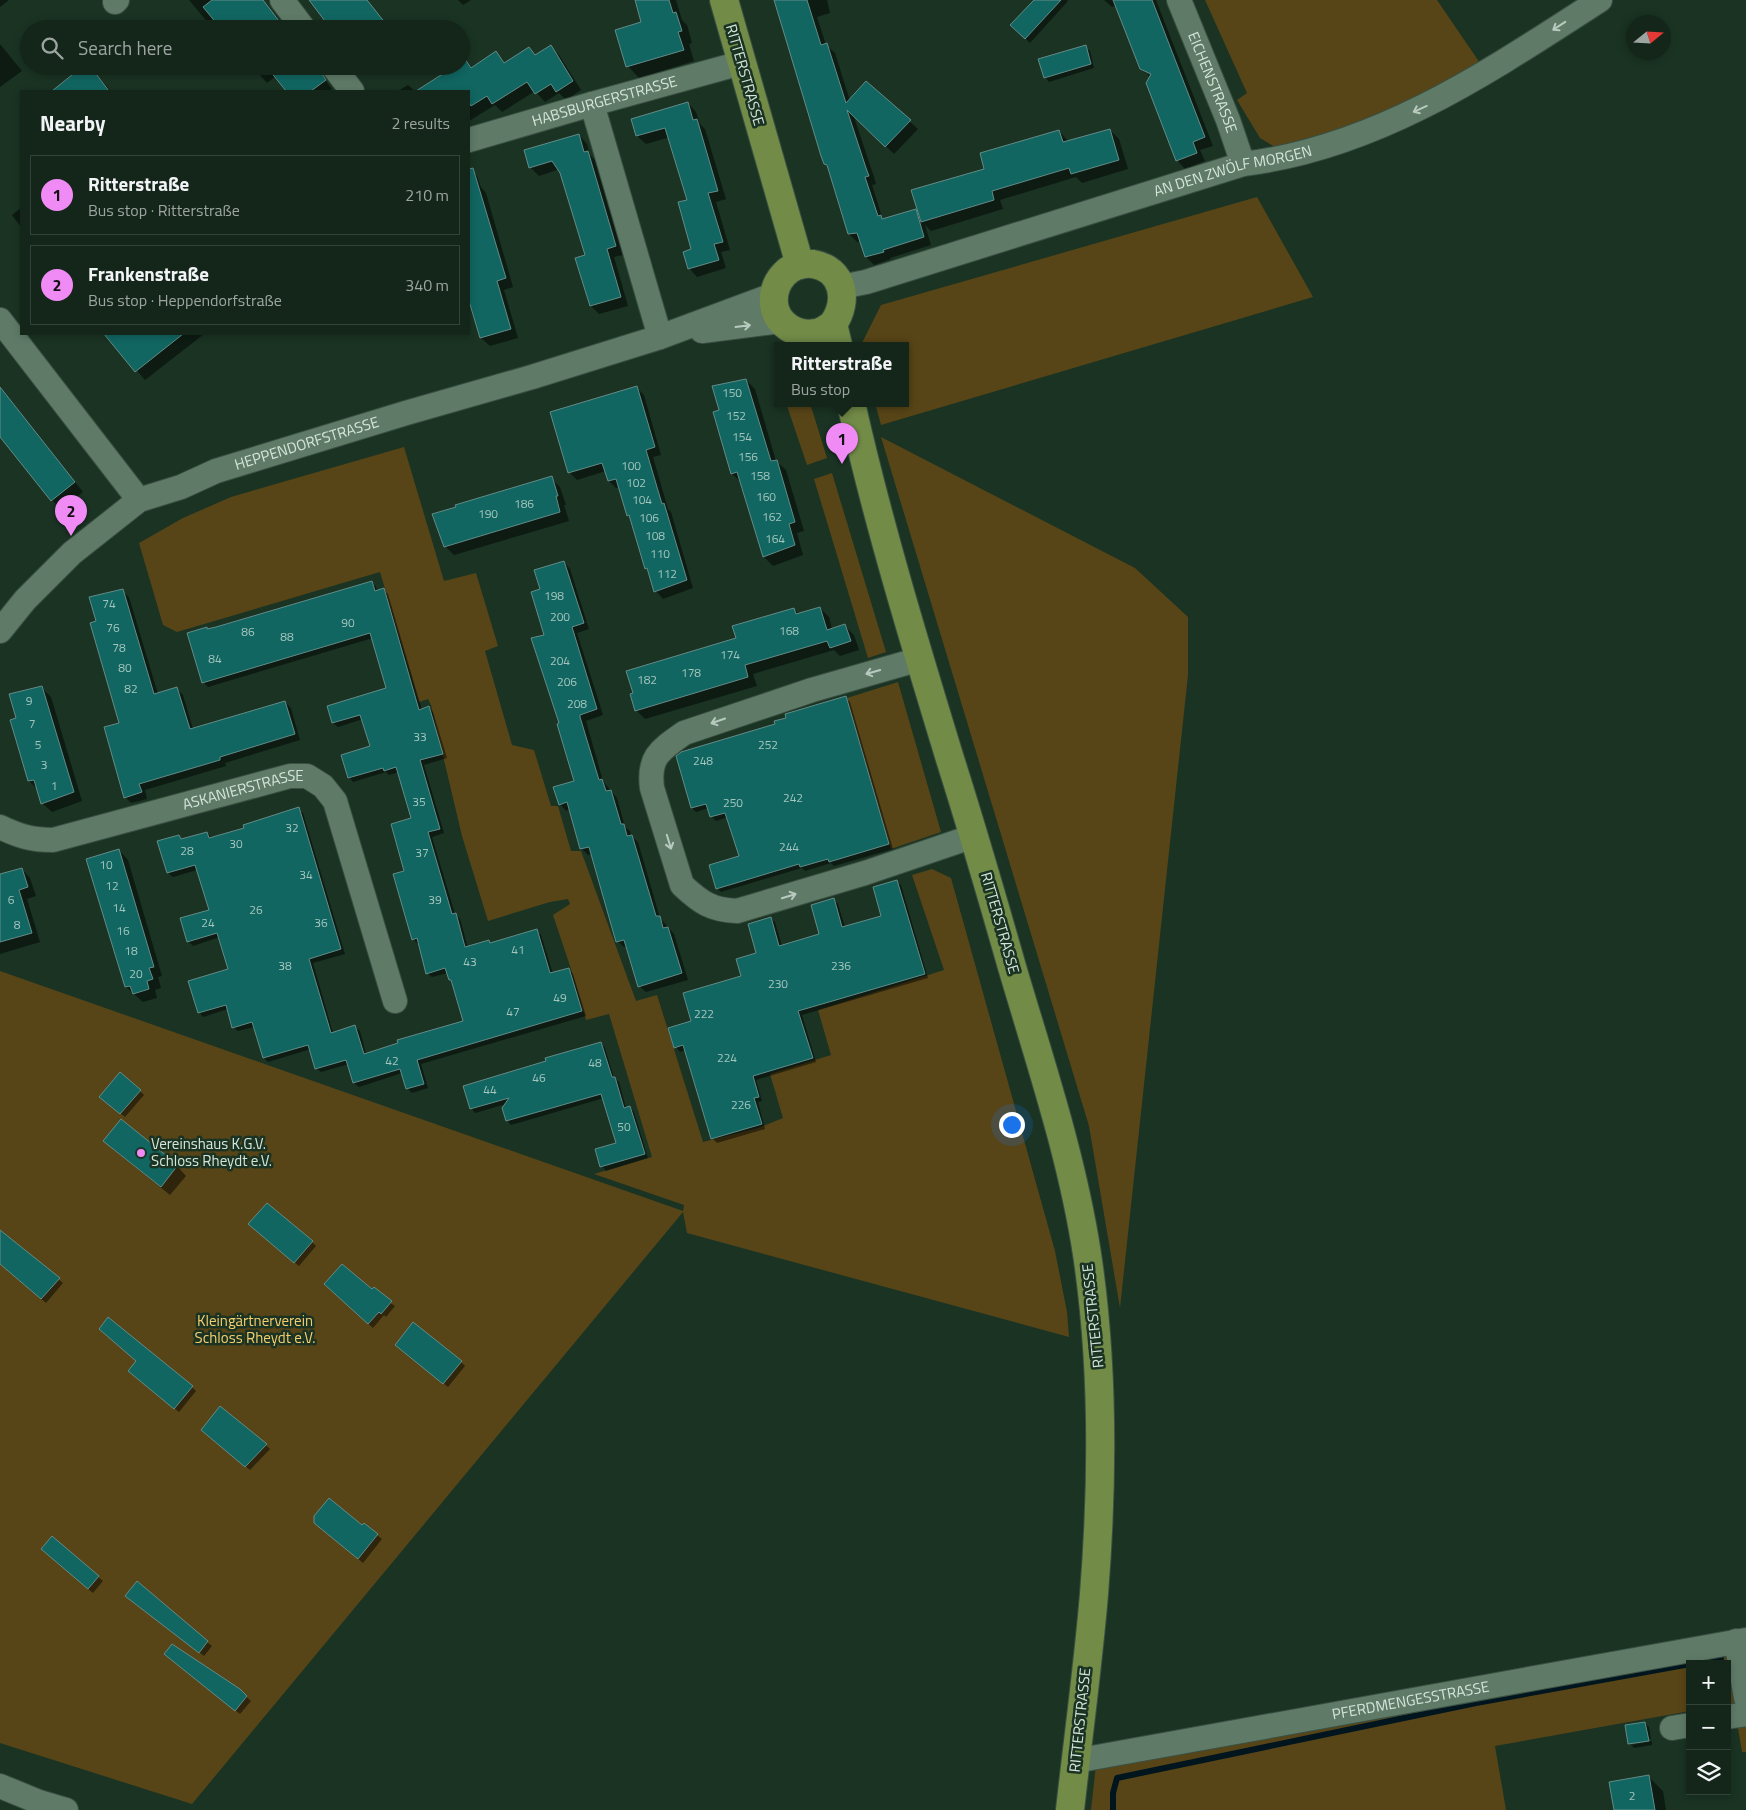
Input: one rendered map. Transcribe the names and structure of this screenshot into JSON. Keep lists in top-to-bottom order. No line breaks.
{"streets":{"main road":["RITTERSTRASSE"],"street":["EICHENSTRASSE","HABSBURGERSTRASSE","AN DEN ZWÖLF MORGEN","HEPPENDORFSTRASSE","ASKANIERSTRASSE","PFERDMENGESSTRASSE"]},"crossings":[["RITTERSTRASSE","HABSBURGERSTRASSE"],["RITTERSTRASSE","AN DEN ZWÖLF MORGEN"],["RITTERSTRASSE","HEPPENDORFSTRASSE"],["RITTERSTRASSE","PFERDMENGESSTRASSE"],["EICHENSTRASSE","AN DEN ZWÖLF MORGEN"],["AN DEN ZWÖLF MORGEN","HEPPENDORFSTRASSE"]],"one_way":["AN DEN ZWÖLF MORGEN"],"parks":["Kleingärtnerverein Schloss Rheydt e.V."],"places":["Vereinshaus K.G.V. Schloss Rheydt e.V."],"house_numbers":["150","152","154","156","100","158","102","160","104","186","190","162","106","108","164","110","112","198","74","200","90","76","168","86","88","78","174","84","204","80","178","182","206","82","9","208","7","33","5","252","248","3","1","242","35","250","32","30","244","28","37","10","34","12","6","39","14","26","24","36","8","16","41","18","43","38","236","20","230","49","47","222","224","42","48","46","44","226","50","2"],"north":"right","page":{"search":"Search here","heading":["Nearby","2 results"],"list":[{"mark":"1","name":"Ritterstraße","note":"Bus stop · Ritterstraße","value":"210 m"},{"mark":"2","name":"Frankenstraße","note":"Bus stop · Heppendorfstraße","value":"340 m"}],"popup":["Ritterstraße","Bus stop"],"pins":["1","2"],"map_buttons":["+","−"]}}
